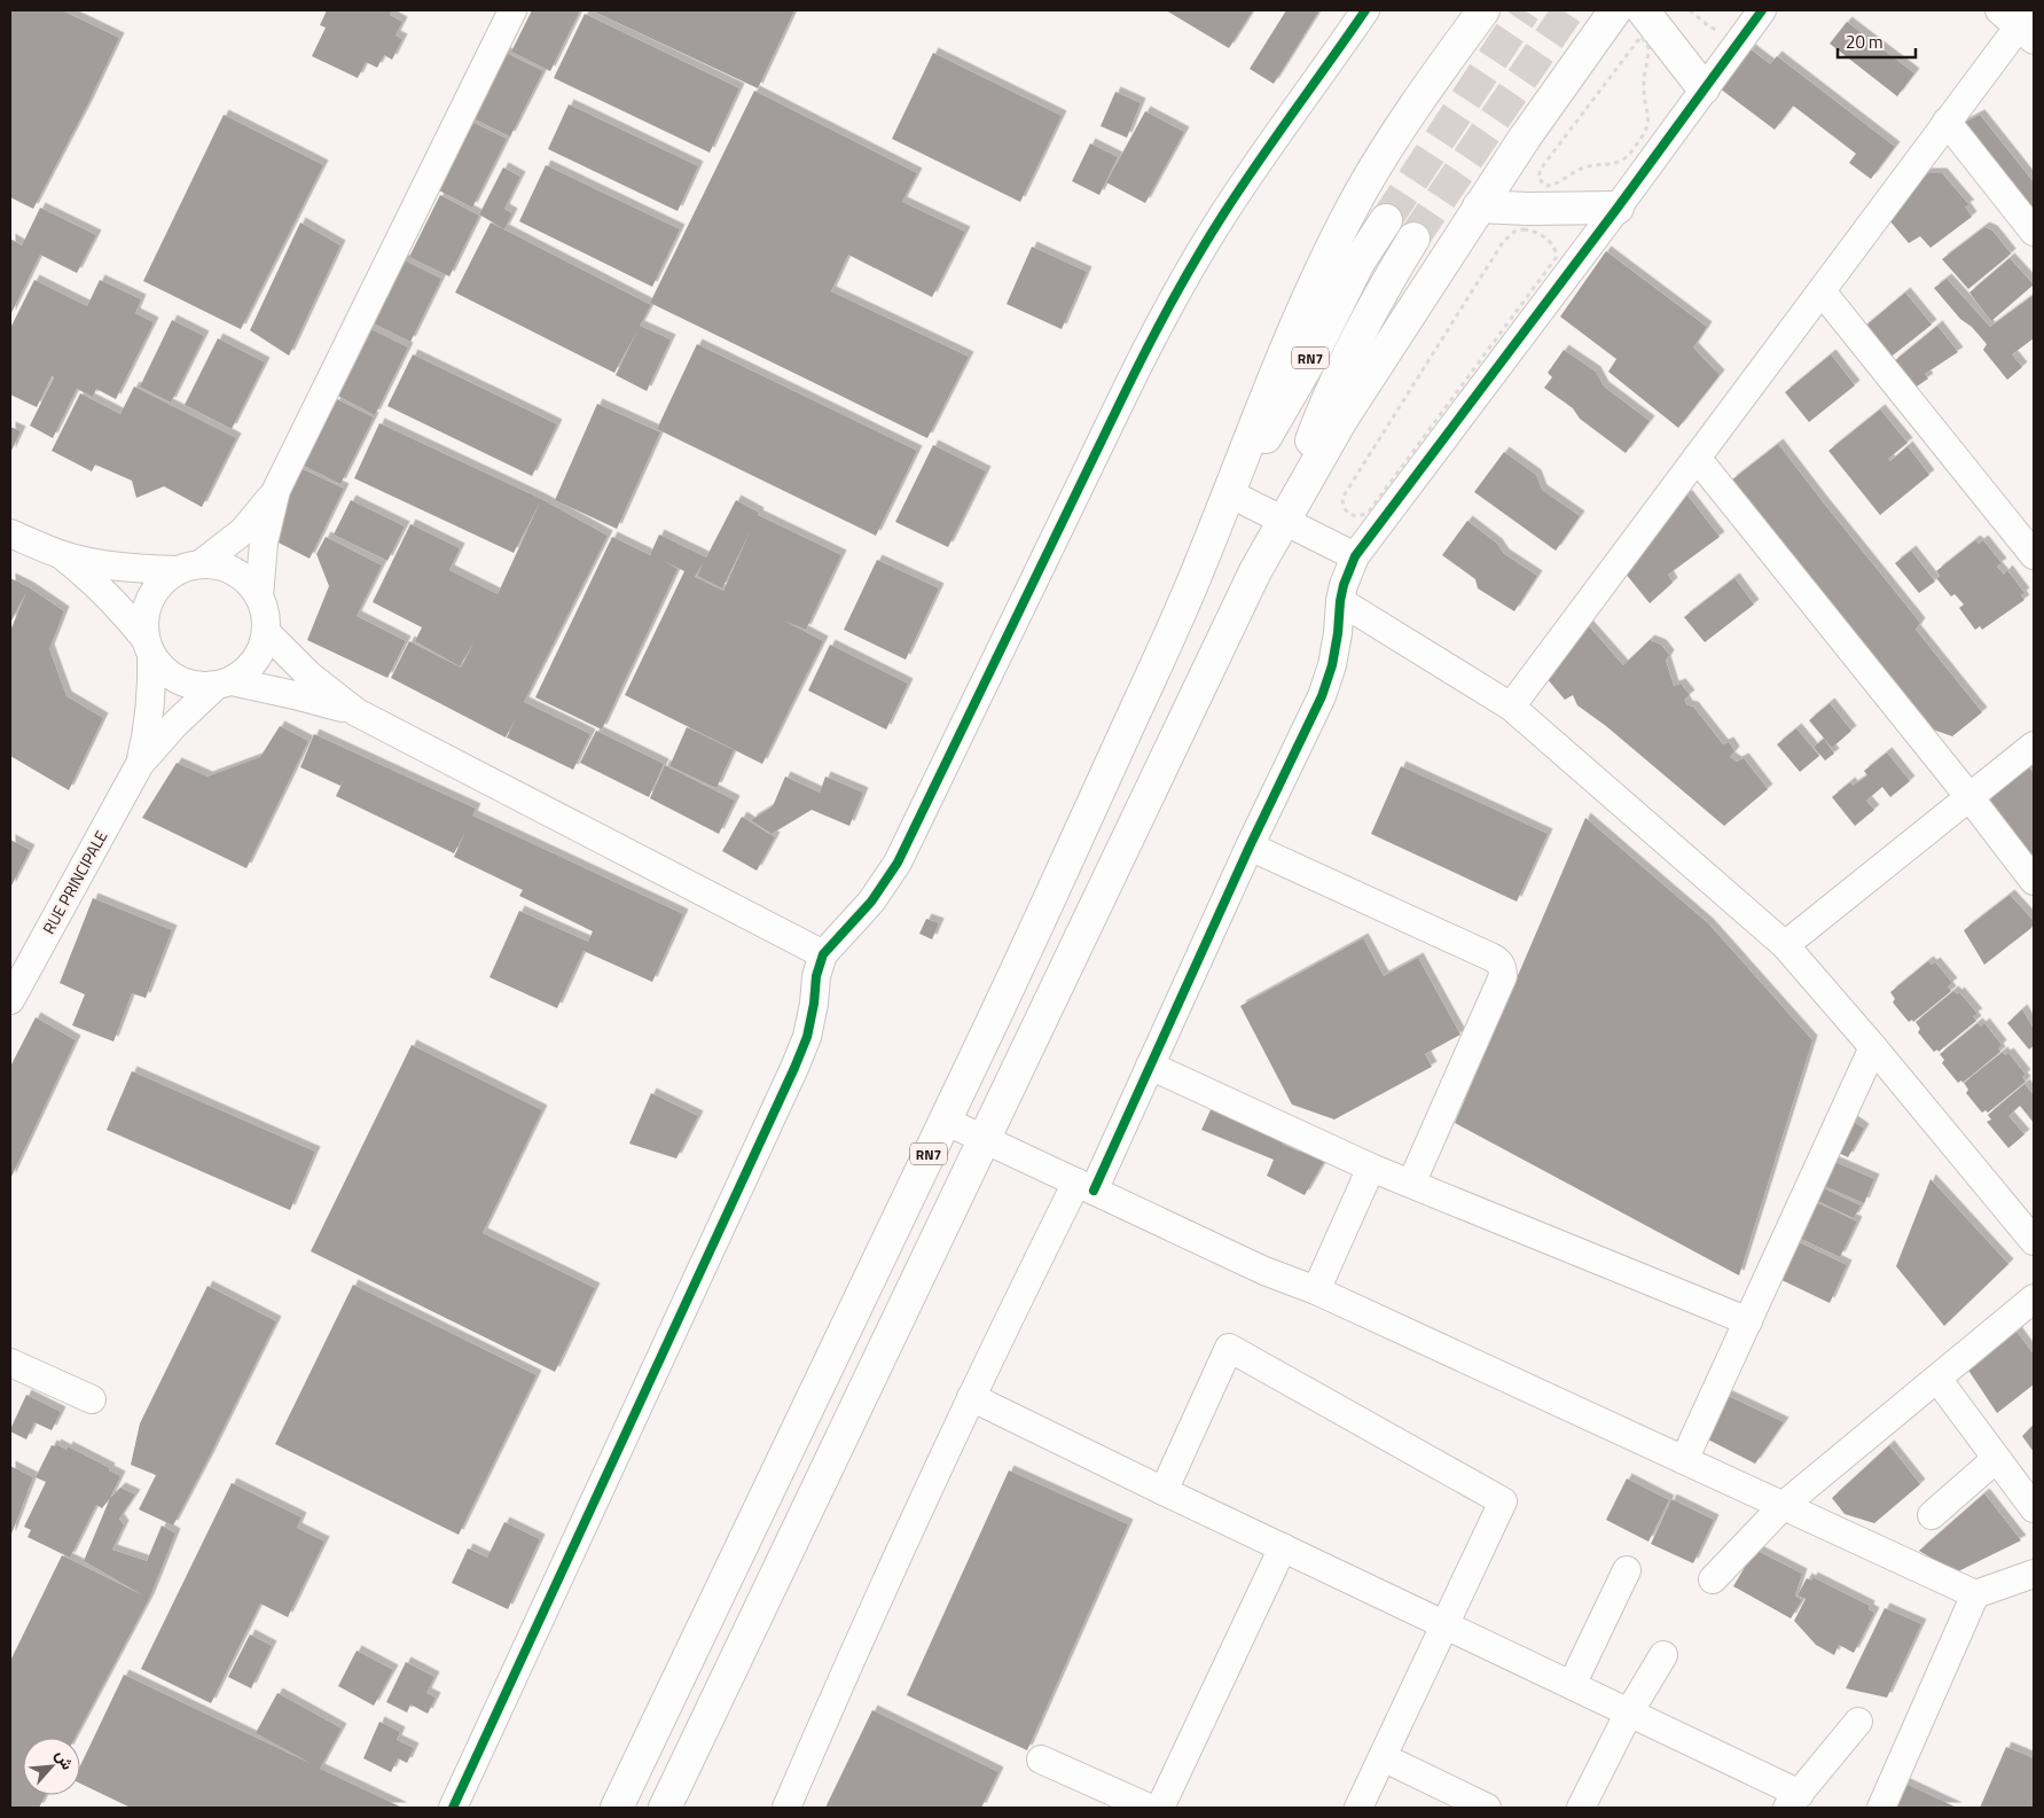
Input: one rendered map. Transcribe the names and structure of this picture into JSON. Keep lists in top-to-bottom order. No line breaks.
{"streets":{"highway":["RN7"],"street":["RUE PRINCIPALE"]},"scale_bar":"20 m","north":"top right"}
